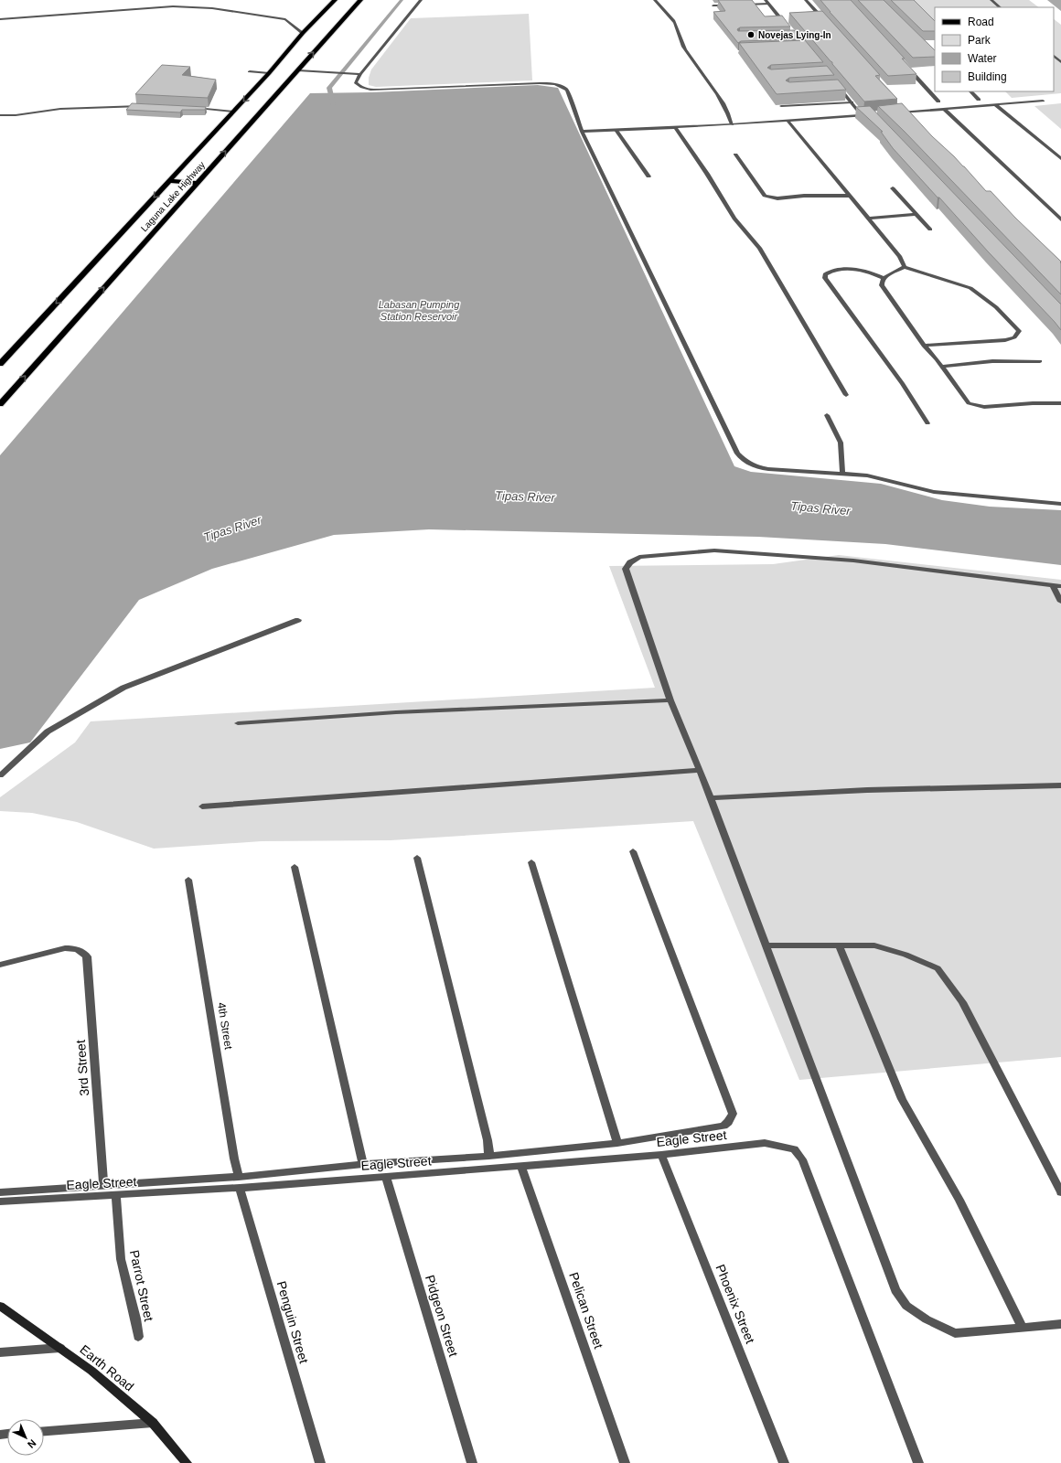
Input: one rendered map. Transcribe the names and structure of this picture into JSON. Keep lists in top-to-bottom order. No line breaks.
{"streets":{"main road":["Laguna Lake Highway"],"street":["4th Street","3rd Street","Eagle Street","Parrot Street","Phoenix Street","Pelican Street","Pidgeon Street","Penguin Street","Earth Road"]},"crossings":[["4th Street","Eagle Street"],["3rd Street","Eagle Street"],["Eagle Street","Parrot Street"],["Eagle Street","Phoenix Street"],["Eagle Street","Pelican Street"],["Eagle Street","Pidgeon Street"],["Eagle Street","Penguin Street"]],"water":["Labasan Pumping Station Reservoir","Tipas River"],"places":["Novejas Lying-In"],"legend":["Road","Park","Water","Building"],"north":"bottom right"}
